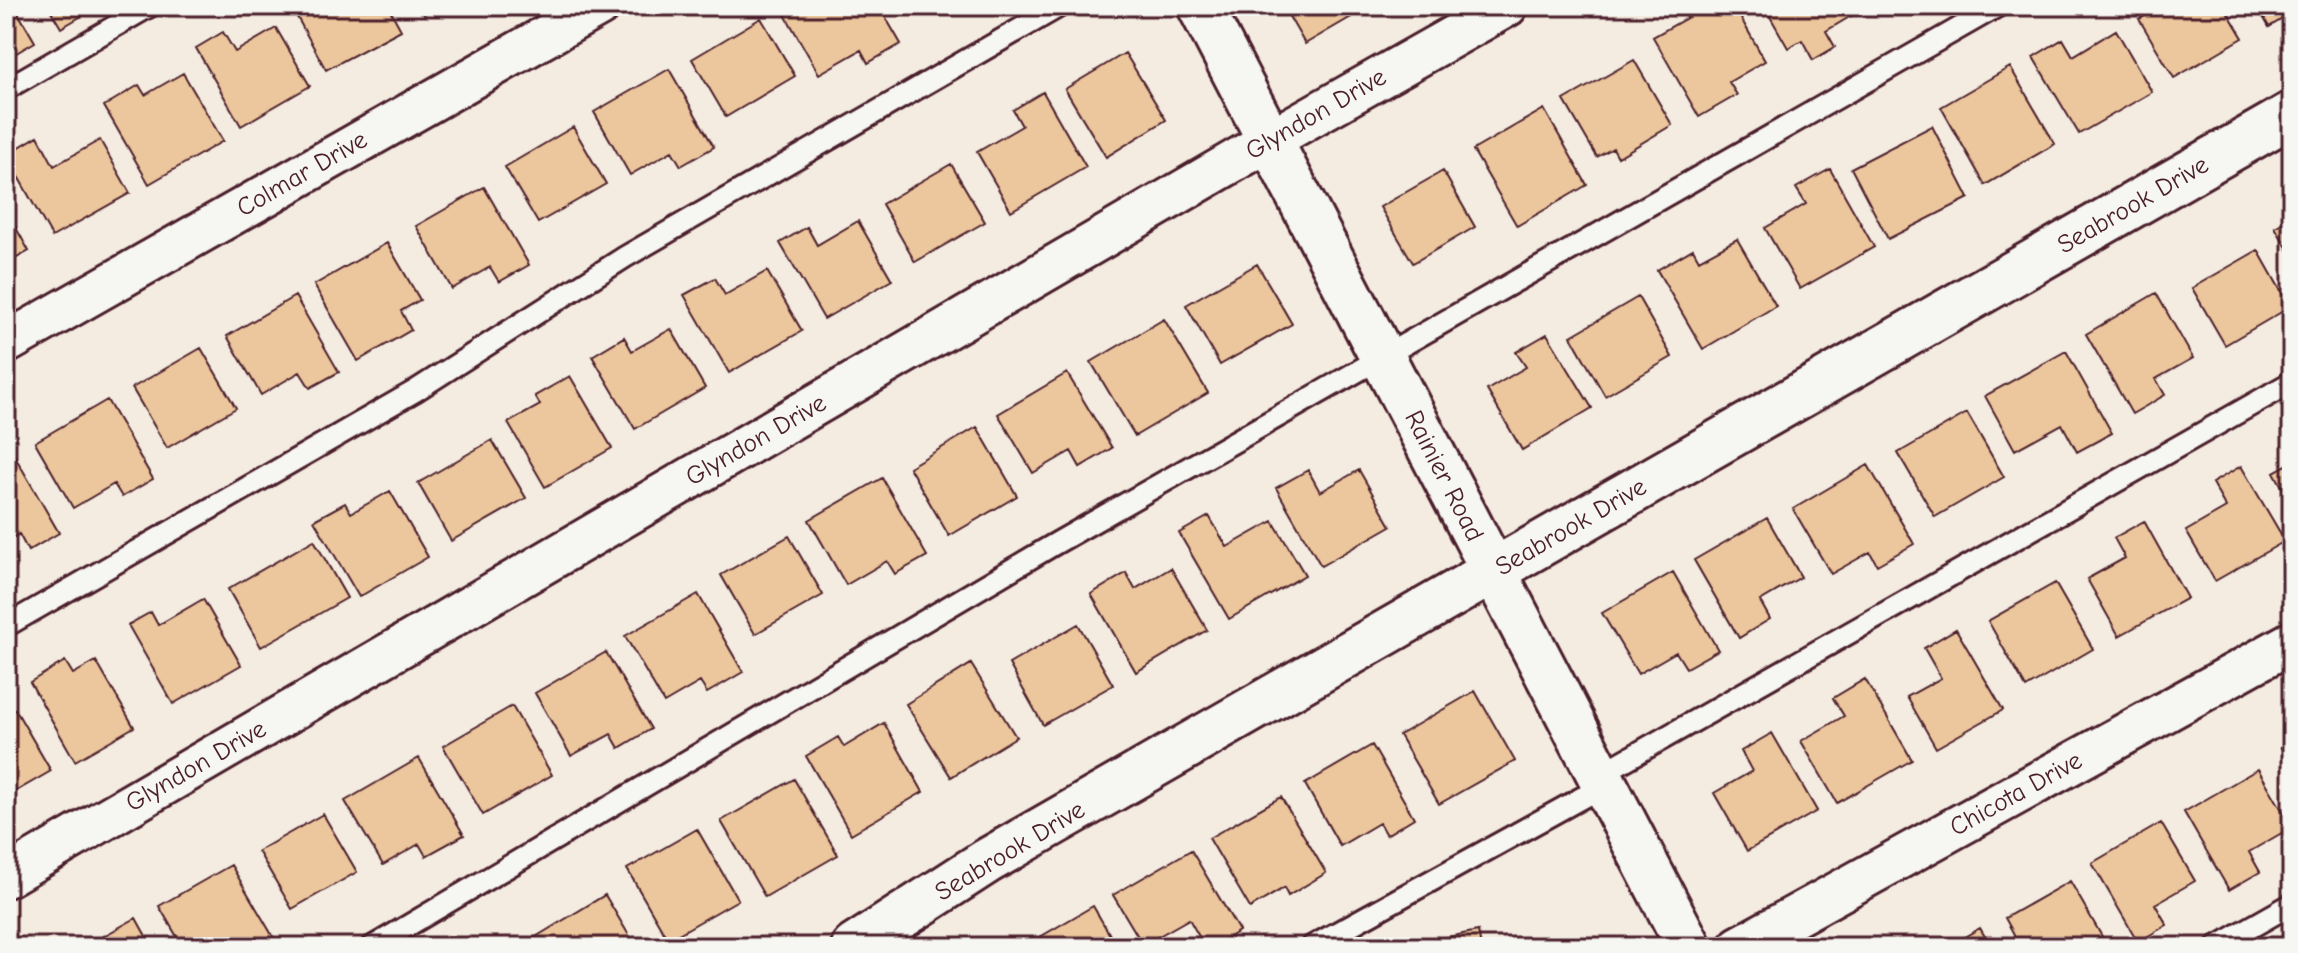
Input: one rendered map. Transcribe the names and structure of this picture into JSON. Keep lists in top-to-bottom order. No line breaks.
{"streets":{"street":["Glyndon Drive","Colmar Drive","Seabrook Drive","Rainier Road","Chicota Drive"]},"crossings":[["Glyndon Drive","Rainier Road"],["Seabrook Drive","Rainier Road"]]}
